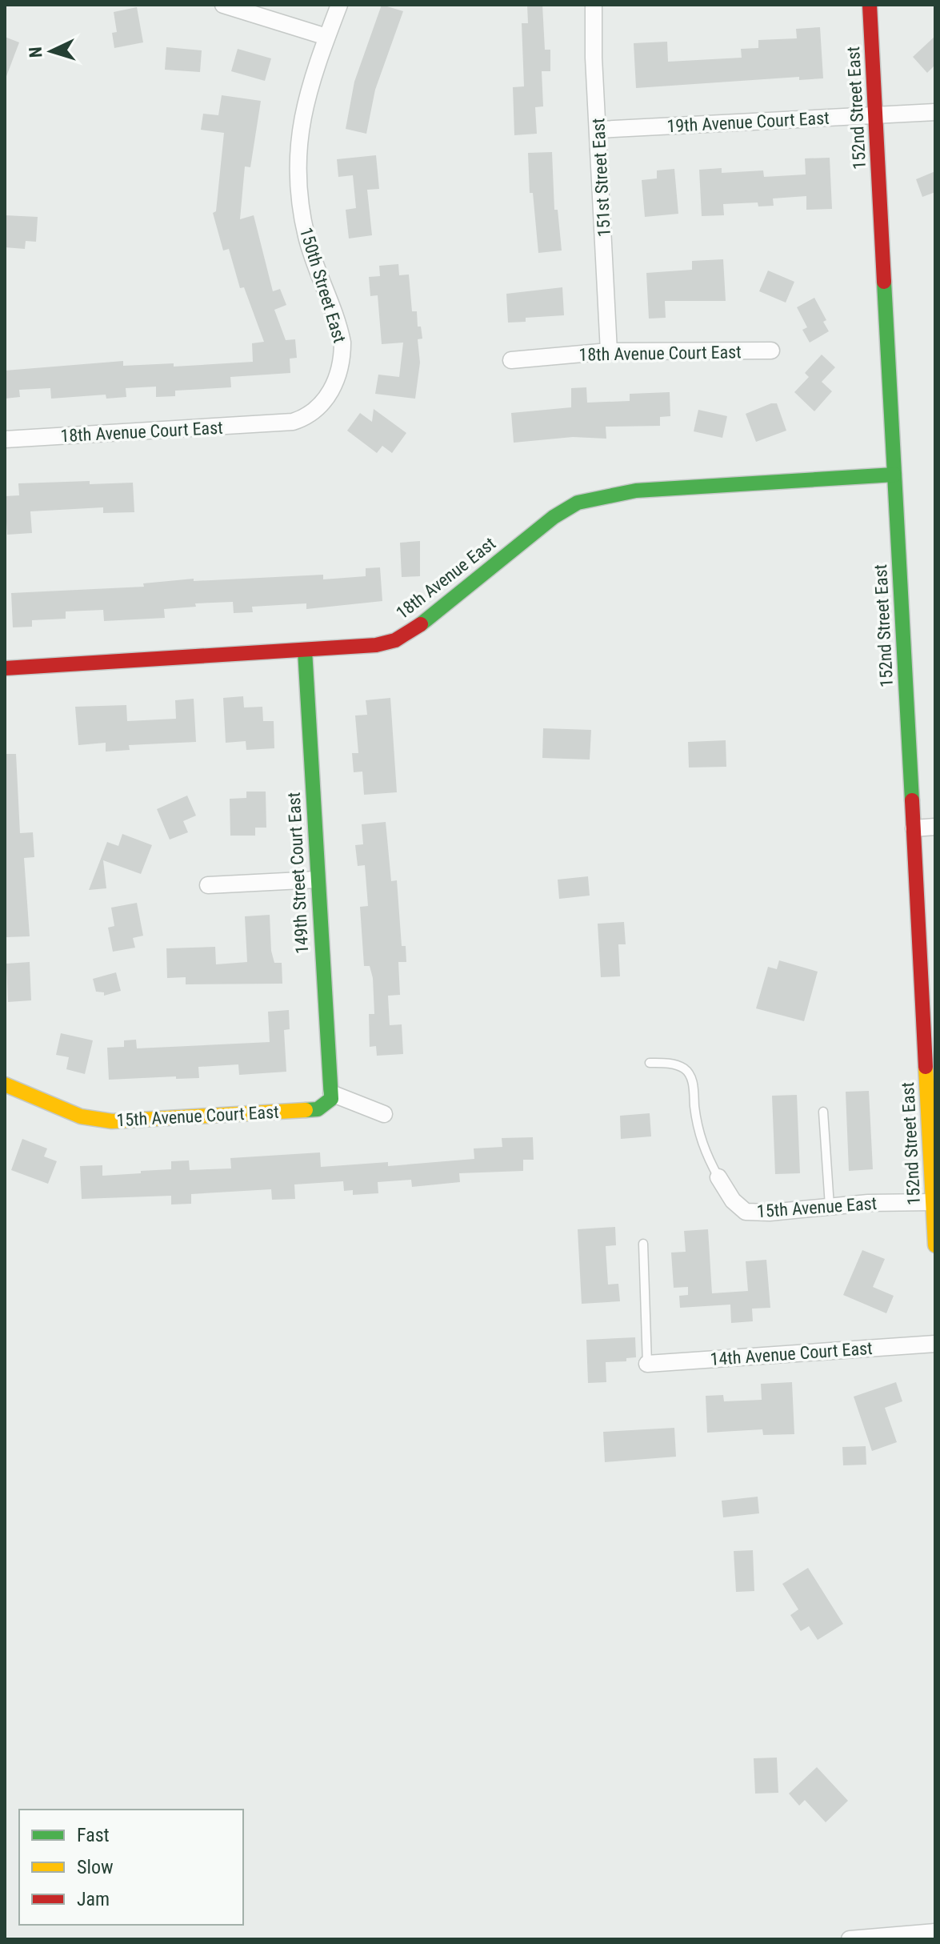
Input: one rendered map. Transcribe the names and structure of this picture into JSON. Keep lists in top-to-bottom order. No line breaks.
{"streets":{"street":["152nd Street East","19th Avenue Court East","151st Street East","150th Street East","18th Avenue Court East","18th Avenue East","149th Street Court East","15th Avenue Court East","15th Avenue East","14th Avenue Court East"]},"crossings":[["152nd Street East","19th Avenue Court East"],["152nd Street East","18th Avenue East"],["152nd Street East","15th Avenue East"],["19th Avenue Court East","151st Street East"],["151st Street East","18th Avenue Court East"],["150th Street East","18th Avenue Court East"],["18th Avenue East","149th Street Court East"],["149th Street Court East","15th Avenue Court East"]],"legend":["Fast","Slow","Jam"],"north":"left"}
